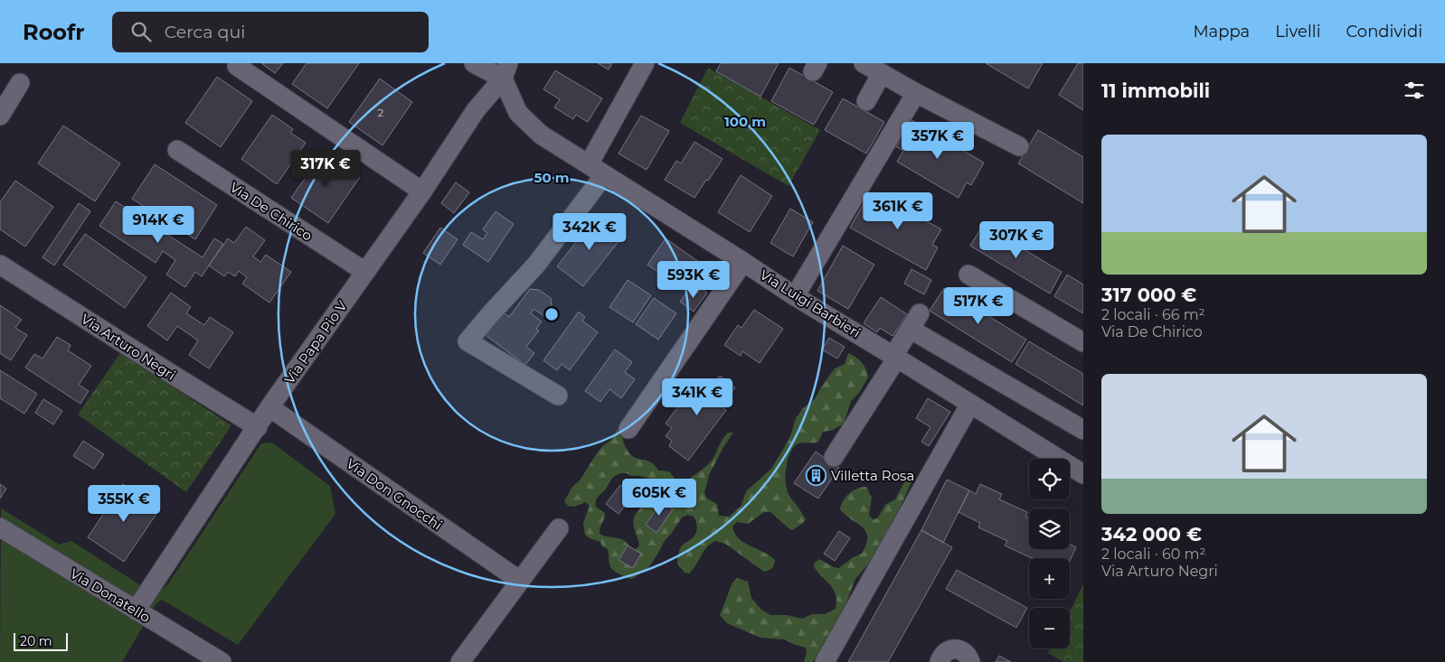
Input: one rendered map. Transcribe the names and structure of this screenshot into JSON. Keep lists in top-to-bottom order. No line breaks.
{"streets":{"street":["Via De Chirico","Via Luigi Barbieri","Via Papa Pio V","Via Arturo Negri","Via Don Gnocchi","Via Donatello"]},"crossings":[["Via De Chirico","Via Papa Pio V"],["Via Luigi Barbieri","Via Papa Pio V"],["Via Papa Pio V","Via Arturo Negri"],["Via Papa Pio V","Via Don Gnocchi"],["Via Papa Pio V","Via Donatello"]],"places":{"building":["Villetta Rosa"]},"house_numbers":["2"],"scale_bar":"20 m","page":{"header":"Roofr","search":"Cerca qui","nav":["Mappa","Livelli","Condividi"],"heading":"11 immobili","list":[{"name":"317 000 €","note":"2 locali · 66 m² · Via De Chirico"},{"name":"342 000 €","note":"2 locali · 60 m² · Via Arturo Negri"}],"price":["357K €","317K €","361K €","914K €","342K €","307K €","593K €","517K €","341K €","605K €","355K €"],"map_buttons":["+","−"],"scale":"20 m"},"rings":["100 m","50 m"]}
